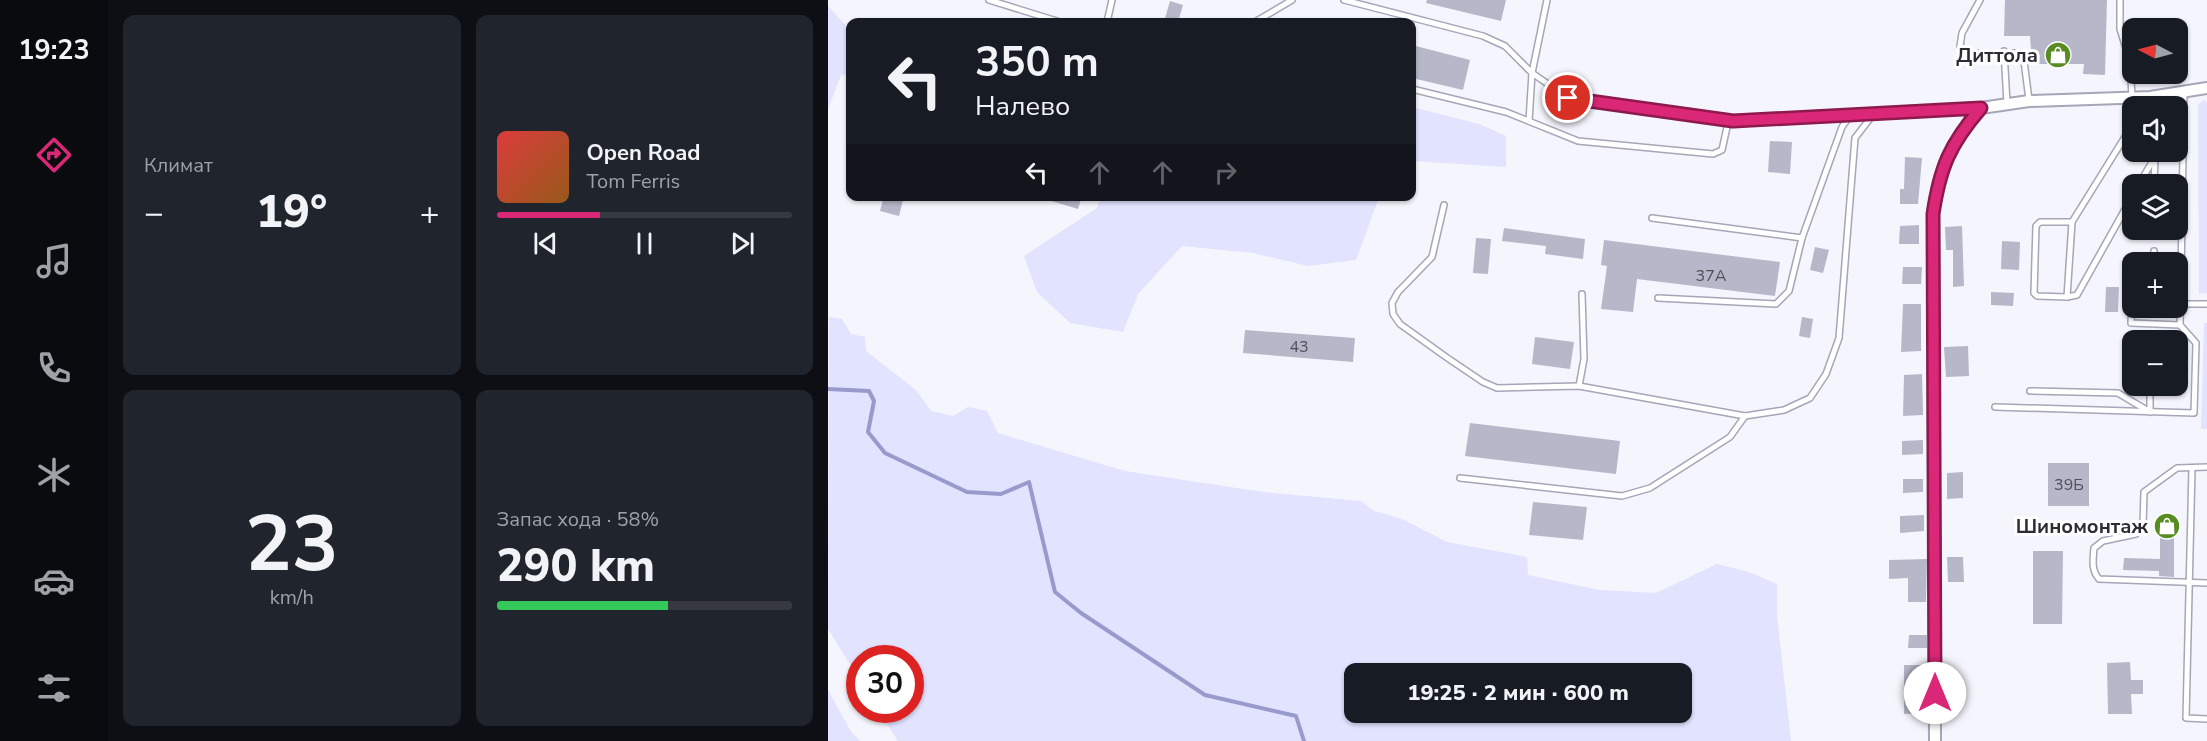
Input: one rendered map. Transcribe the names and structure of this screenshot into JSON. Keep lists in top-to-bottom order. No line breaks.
{"places":{"shop":["Диттола","Шиномонтаж"]},"house_numbers":["37А","43","39Б"],"north":"left","page":{"tabs":"19:23","tile":["Климат",["23","km/h"],["Запас хода · 58%","290 km"]],"map_buttons":["+","−"],"turn":["350 m","Налево"],"song":["Open Road","Tom Ferris"],"heat":["−","19°","+"],"limit":"30","trip":"19:25 · 2 мин · 600 m"}}
